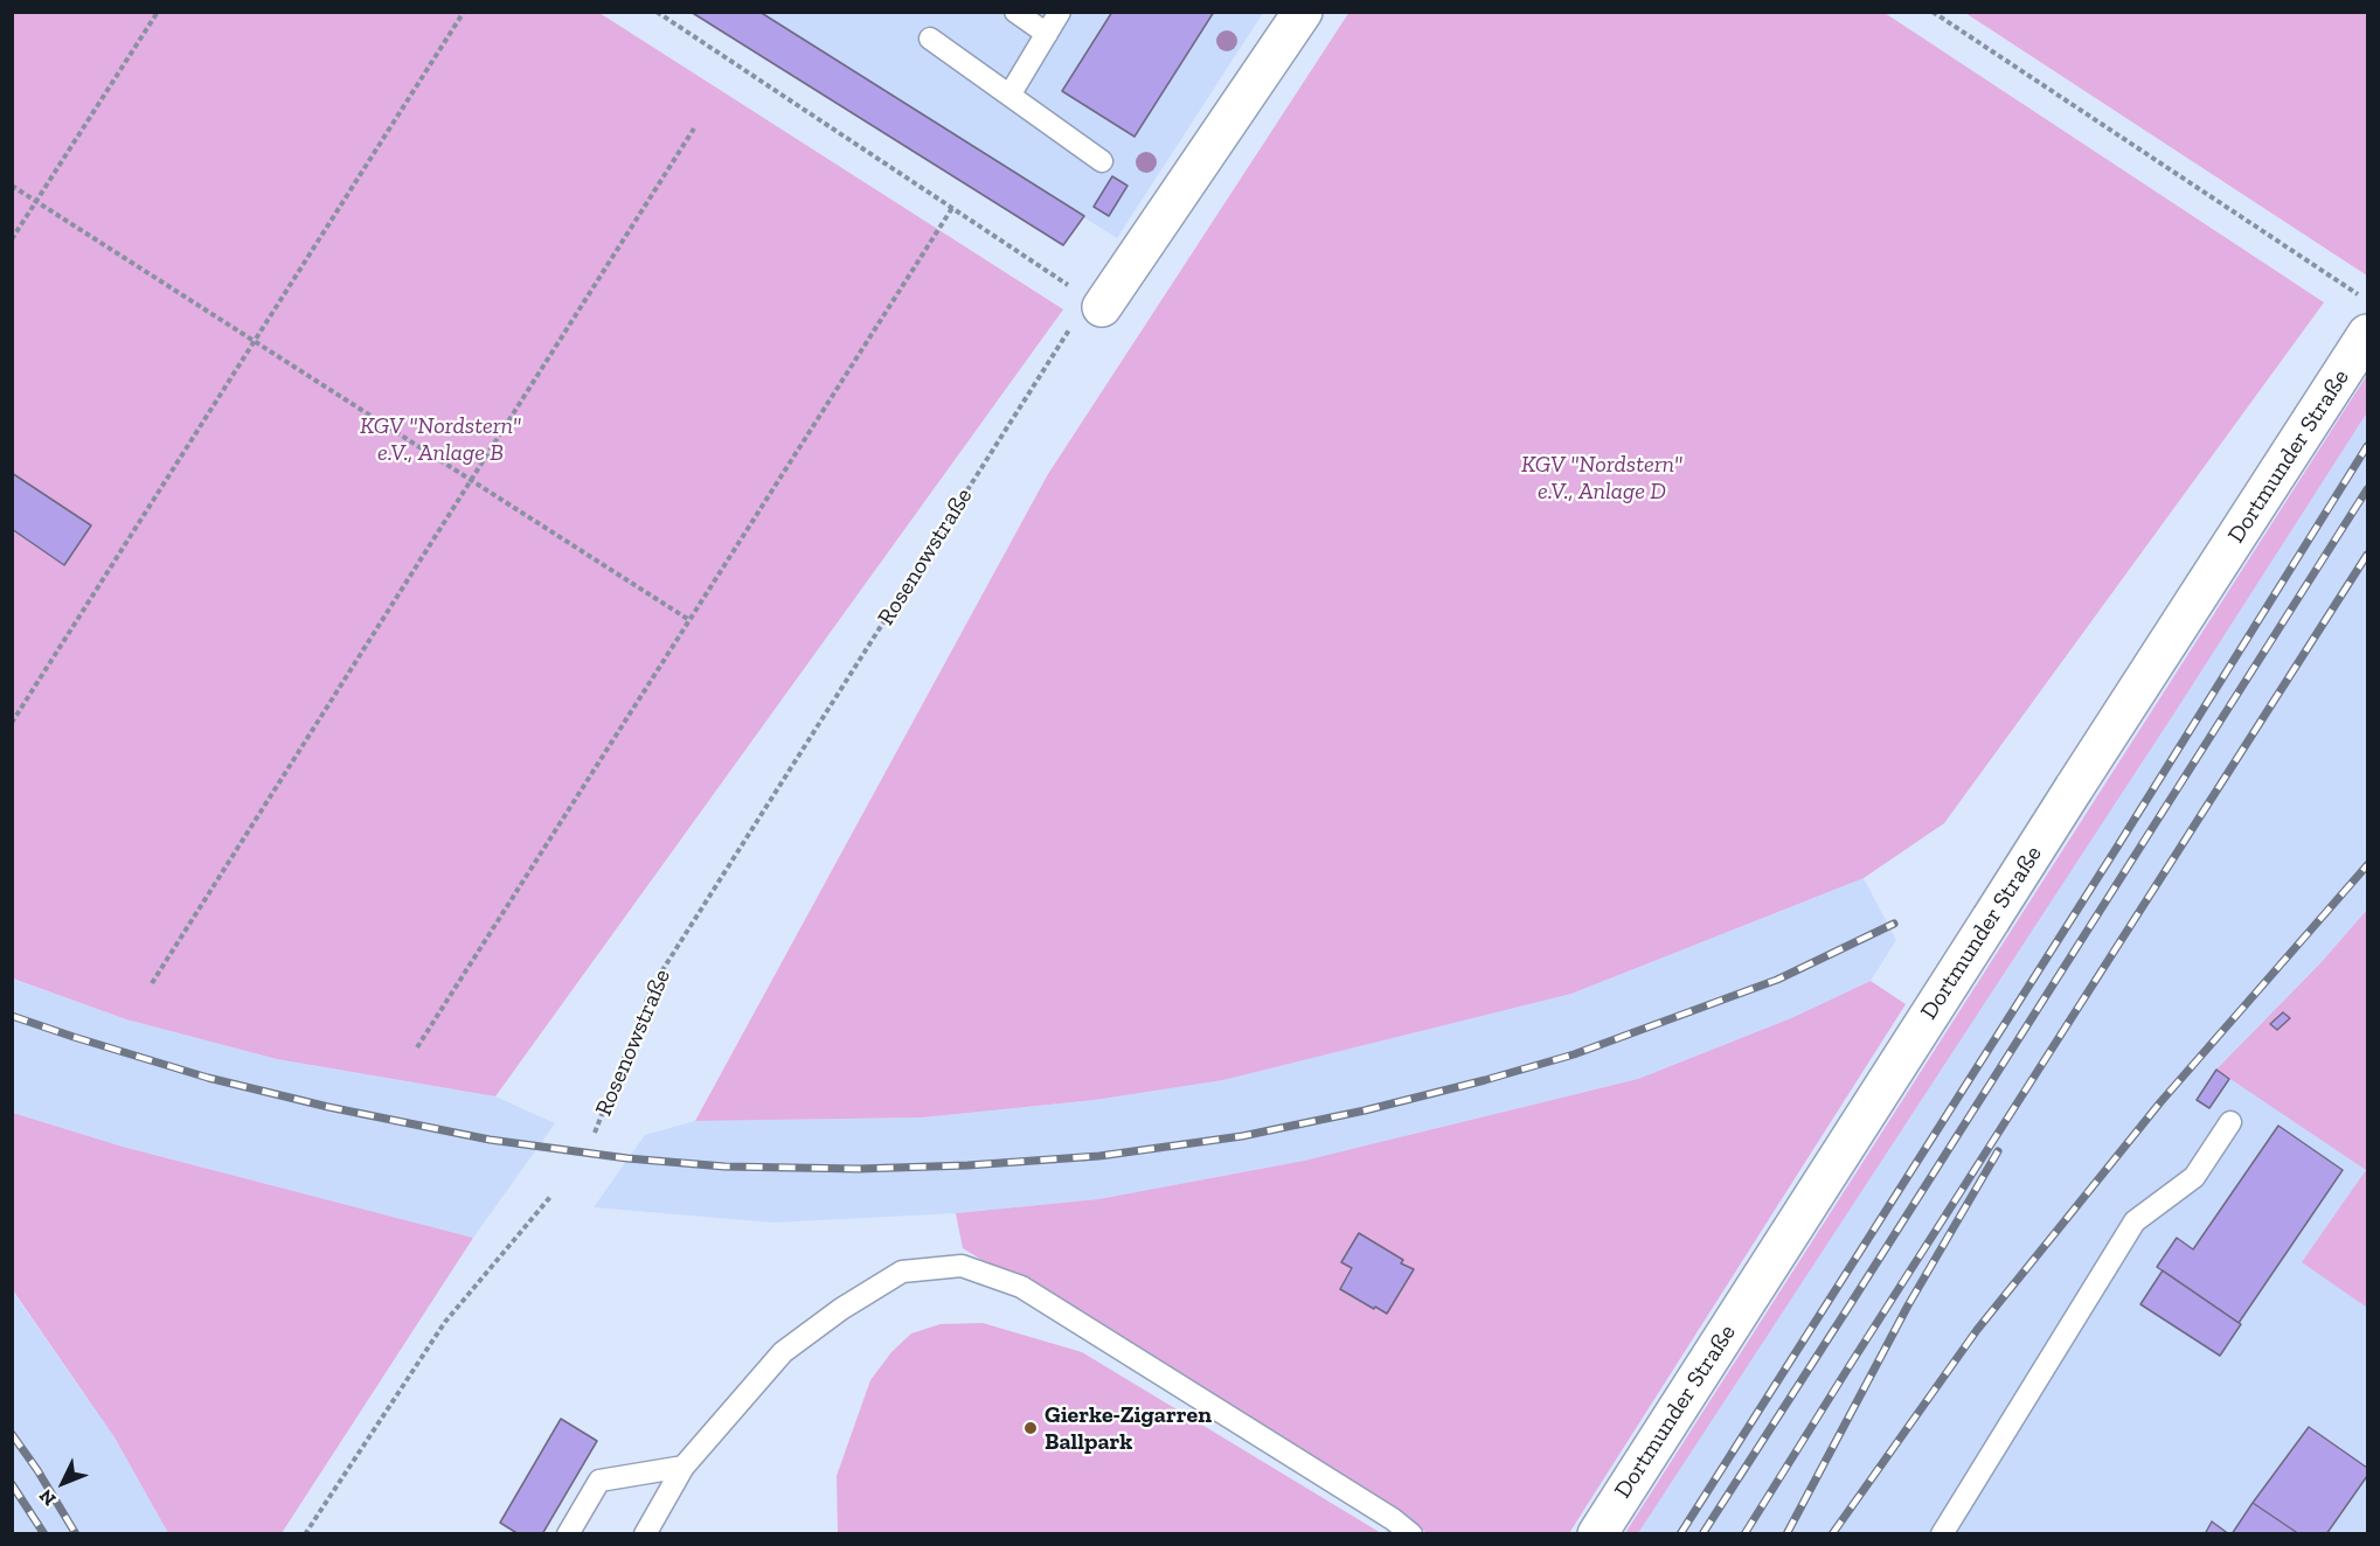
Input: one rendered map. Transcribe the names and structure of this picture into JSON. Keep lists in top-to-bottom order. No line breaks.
{"streets":{"street":["Dortmunder Straße"],"path":["Rosenowstraße"]},"parks":["KGV \"Nordstern\" e.V., Anlage B","KGV \"Nordstern\" e.V., Anlage D"],"places":["Gierke-Zigarren Ballpark"],"north":"bottom left"}
